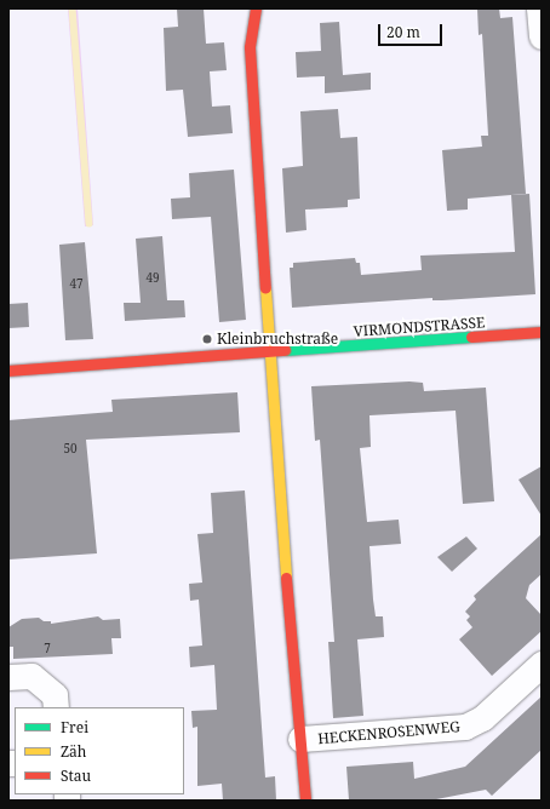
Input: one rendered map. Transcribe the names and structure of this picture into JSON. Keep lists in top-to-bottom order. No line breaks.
{"streets":{"street":["VIRMONDSTRASSE","HECKENROSENWEG"]},"places":["Kleinbruchstraße"],"house_numbers":["49","47","50","7"],"legend":["Frei","Zäh","Stau"],"scale_bar":"20 m"}
